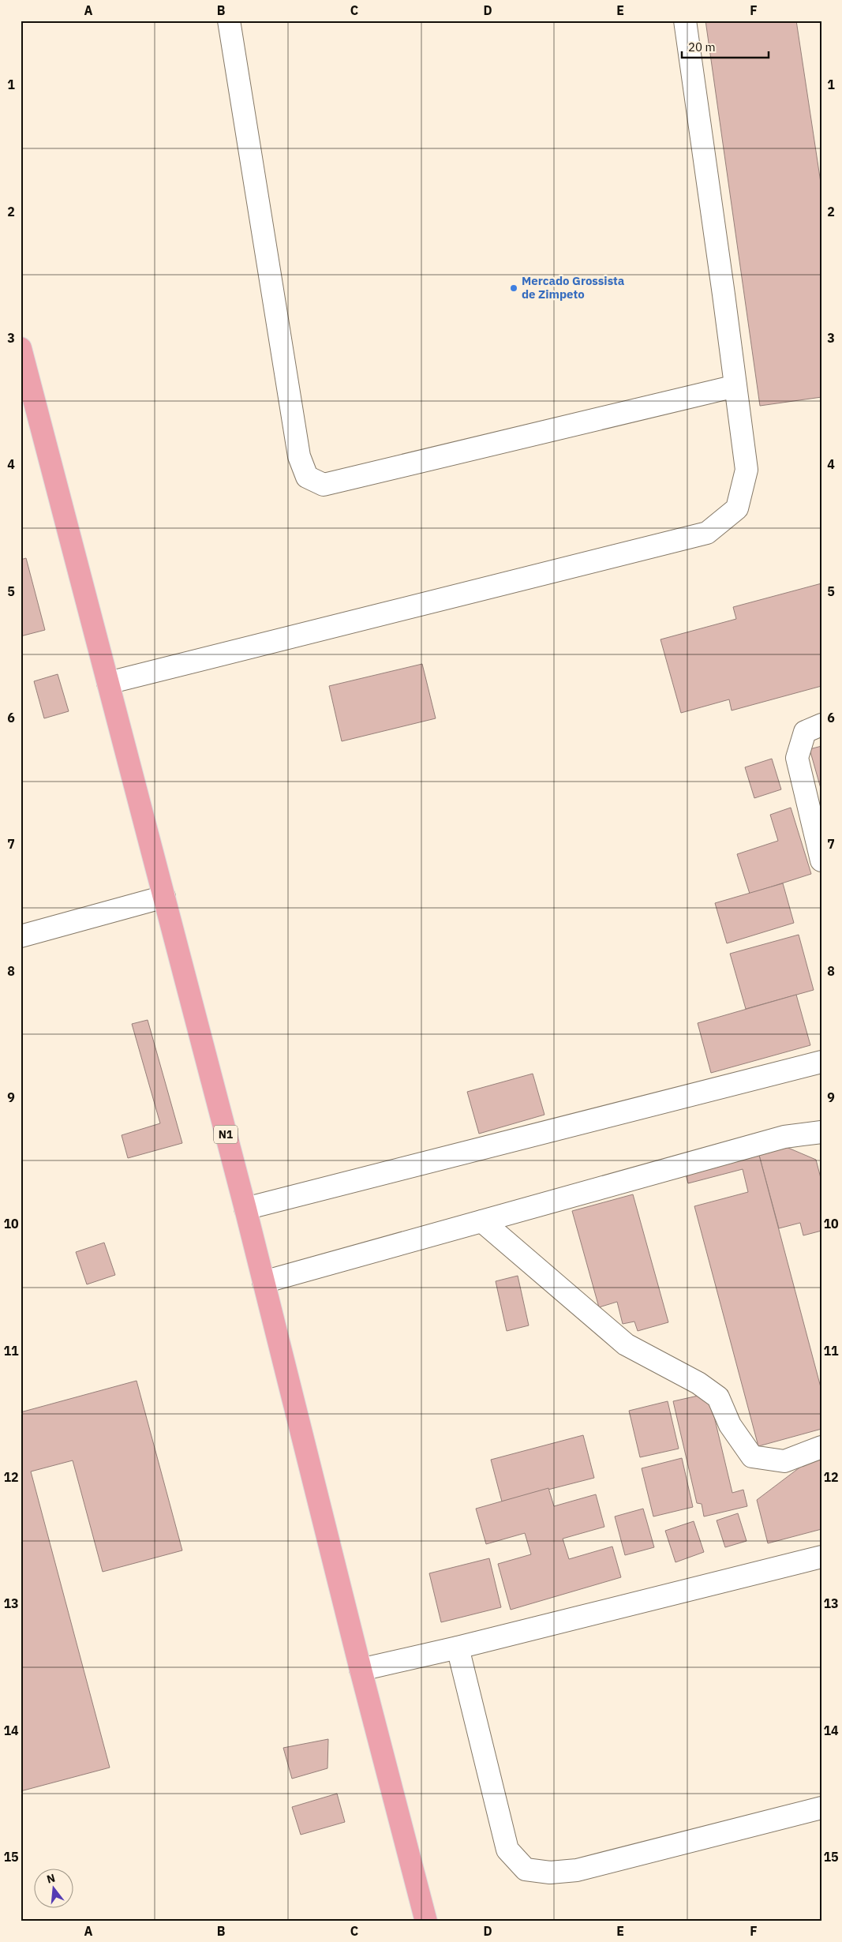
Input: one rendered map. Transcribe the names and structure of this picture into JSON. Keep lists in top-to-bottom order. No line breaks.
{"streets":{"highway":["N1"]},"places":["Mercado Grossista de Zimpeto"],"scale_bar":"20 m","north":"top","grid":{"columns":["A","B","C","D","E","F"],"rows":["1","2","3","4","5","6","7","8","9","10","11","12","13","14","15"]}}
